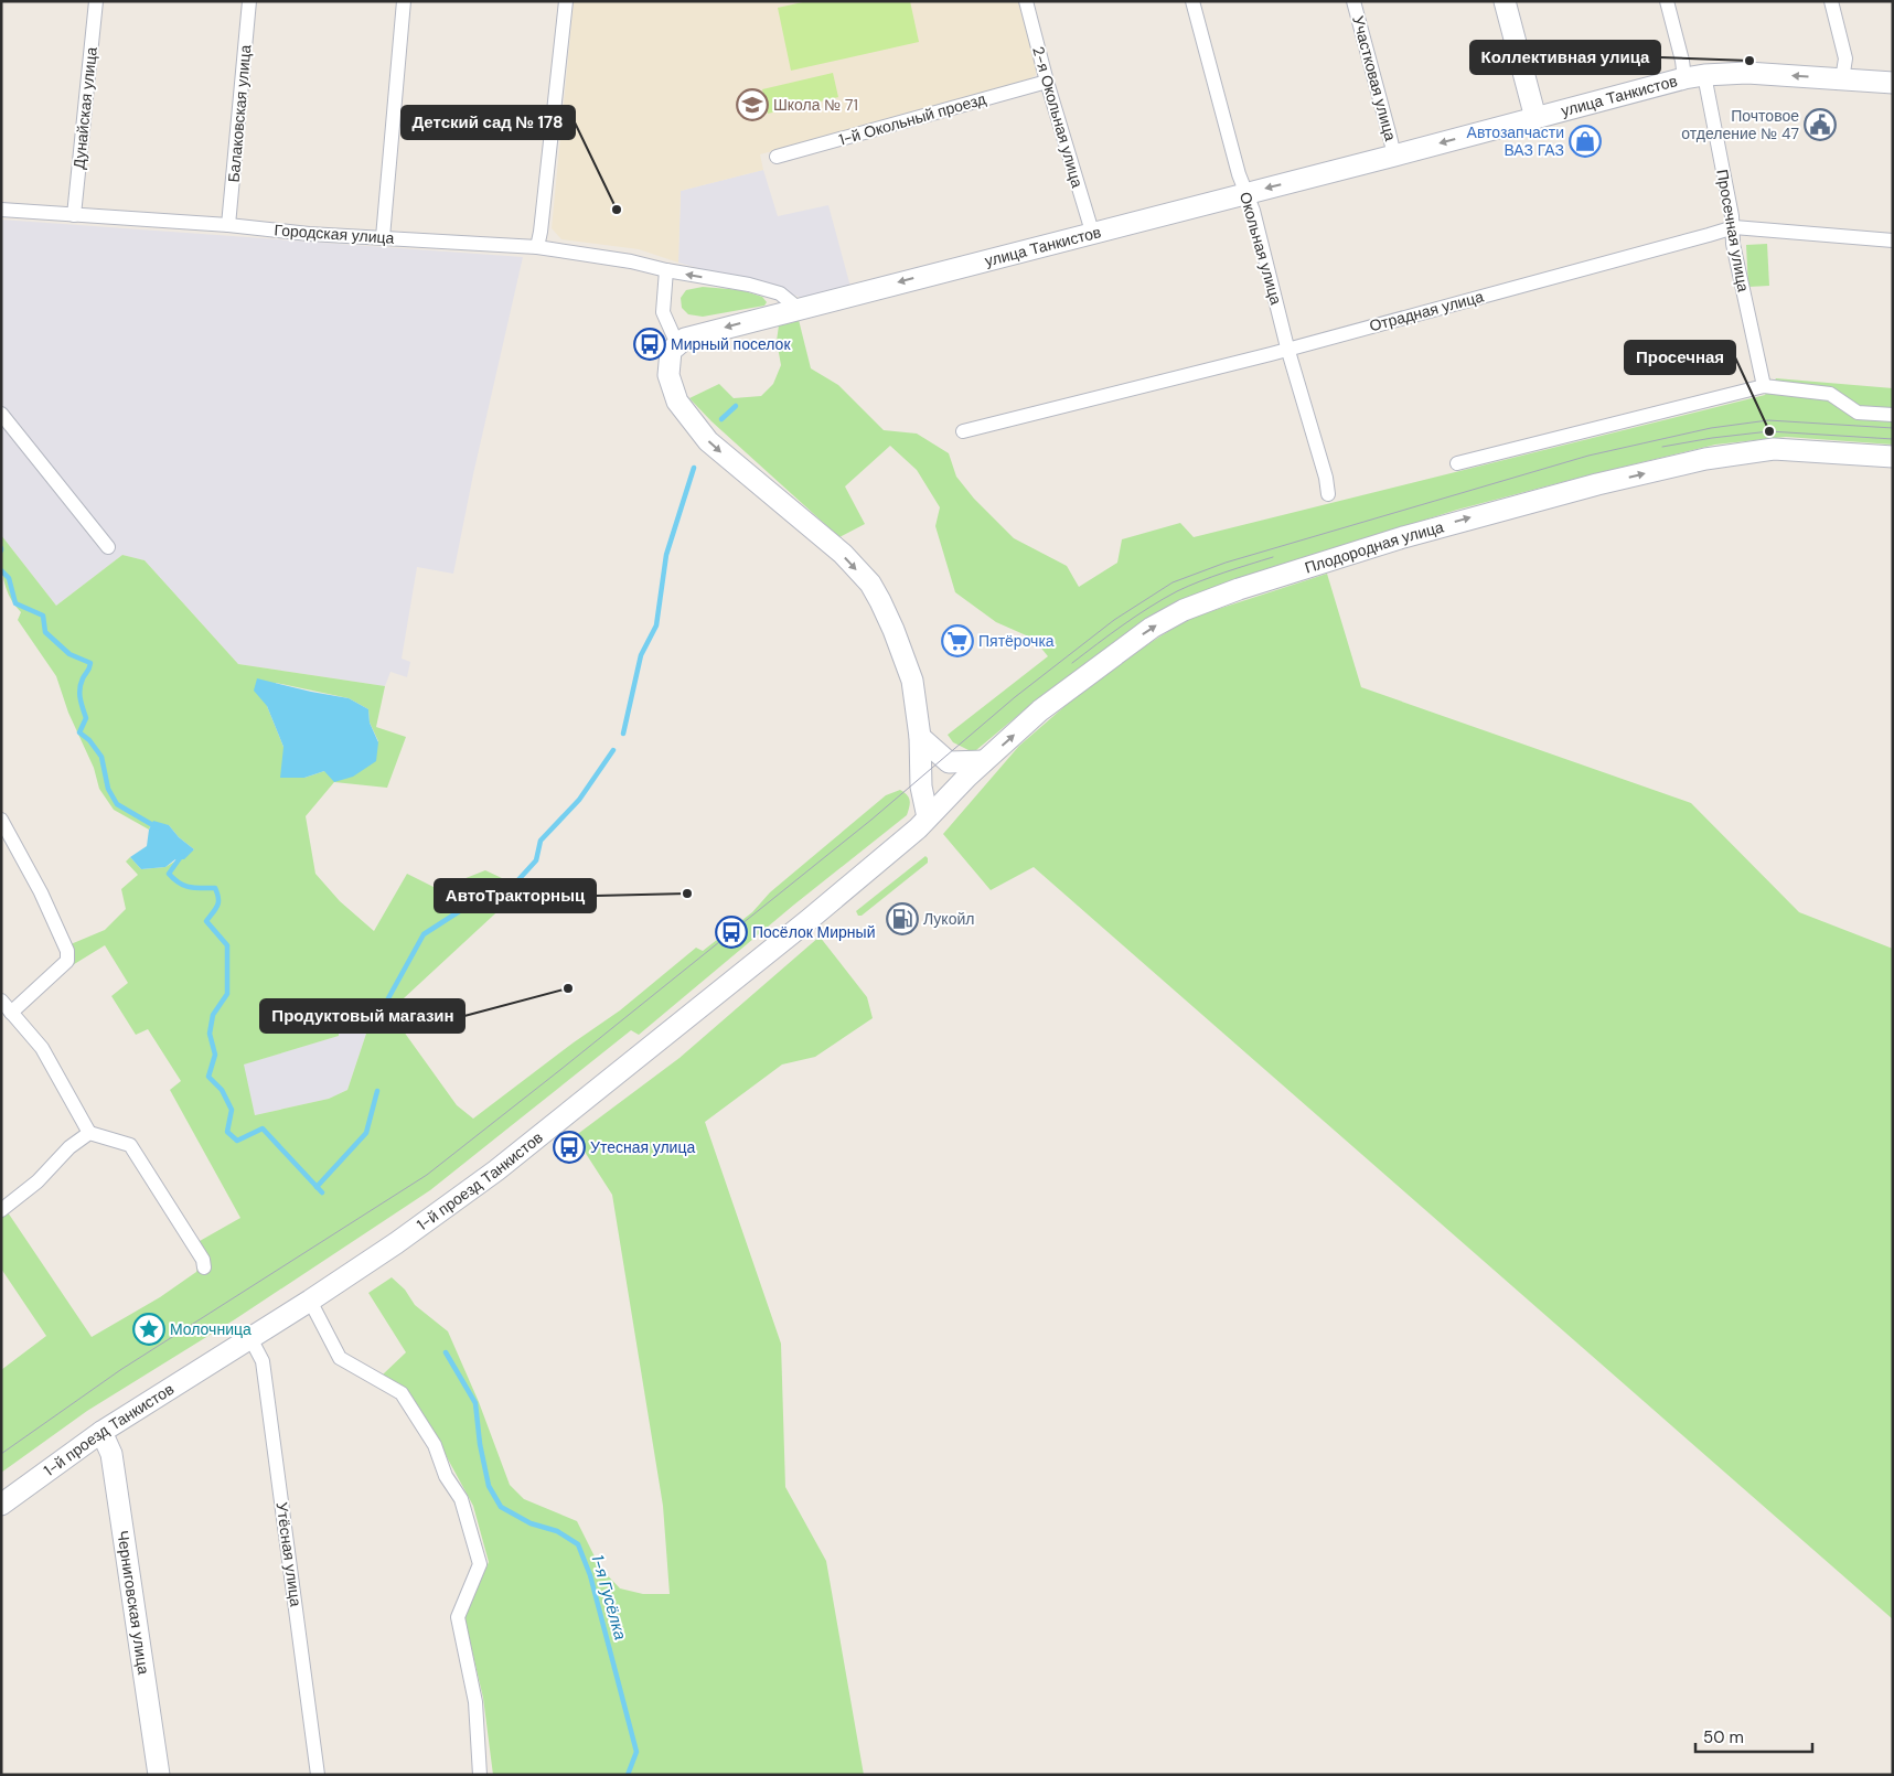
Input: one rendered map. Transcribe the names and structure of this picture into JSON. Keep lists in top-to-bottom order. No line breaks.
{"streets":{"main road":["улица Танкистов","Плодородная улица","1-й проезд Танкистов","Черниговская улица"],"street":["Участковая улица","Дунайская улица","Балаковская улица","2-я Окольная улица","1-й Окольный проезд","Просечная улица","Городская улица","Окольная улица","Отрадная улица","Утёсная улица"]},"crossings":[["Участковая улица","улица Танкистов"],["улица Танкистов","2-я Окольная улица"],["улица Танкистов","Просечная улица"],["улица Танкистов","Городская улица"],["улица Танкистов","Окольная улица"],["Дунайская улица","Городская улица"],["Балаковская улица","Городская улица"],["2-я Окольная улица","1-й Окольный проезд"],["Просечная улица","Отрадная улица"],["Окольная улица","Отрадная улица"],["Плодородная улица","1-й проезд Танкистов"],["1-й проезд Танкистов","Утёсная улица"],["1-й проезд Танкистов","Черниговская улица"]],"one_way":["улица Танкистов","Плодородная улица"],"water":["1-я Гусёлка"],"places":{"other":["Коллективная улица","Детский сад № 178","Просечная","АвтоТракторныц","Продуктовый магазин"],"school or university":["Школа № 71"],"public building":["Почтовое отделение № 47"],"shop":["Автозапчасти ВАЗ ГАЗ"],"bus stop":["Мирный поселок","Посёлок Мирный","Утесная улица"],"supermarket":["Пятёрочка"],"fuel station":["Лукойл"],"place":["Молочница"]},"scale_bar":"50 m"}
